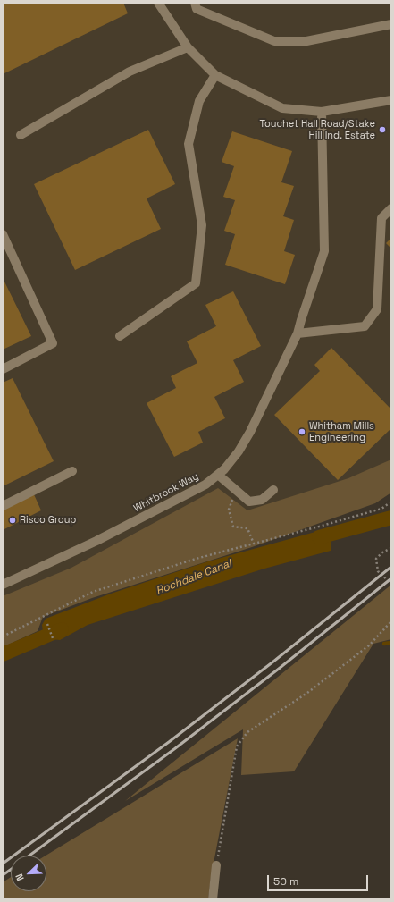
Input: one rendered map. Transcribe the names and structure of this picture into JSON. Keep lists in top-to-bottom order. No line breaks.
{"streets":{"street":["Whitbrook Way"]},"water":["Rochdale Canal"],"places":["Touchet Hall Road/Stake Hill Ind. Estate","Whitham Mills Engineering","Risco Group"],"scale_bar":"50 m","north":"bottom left"}
